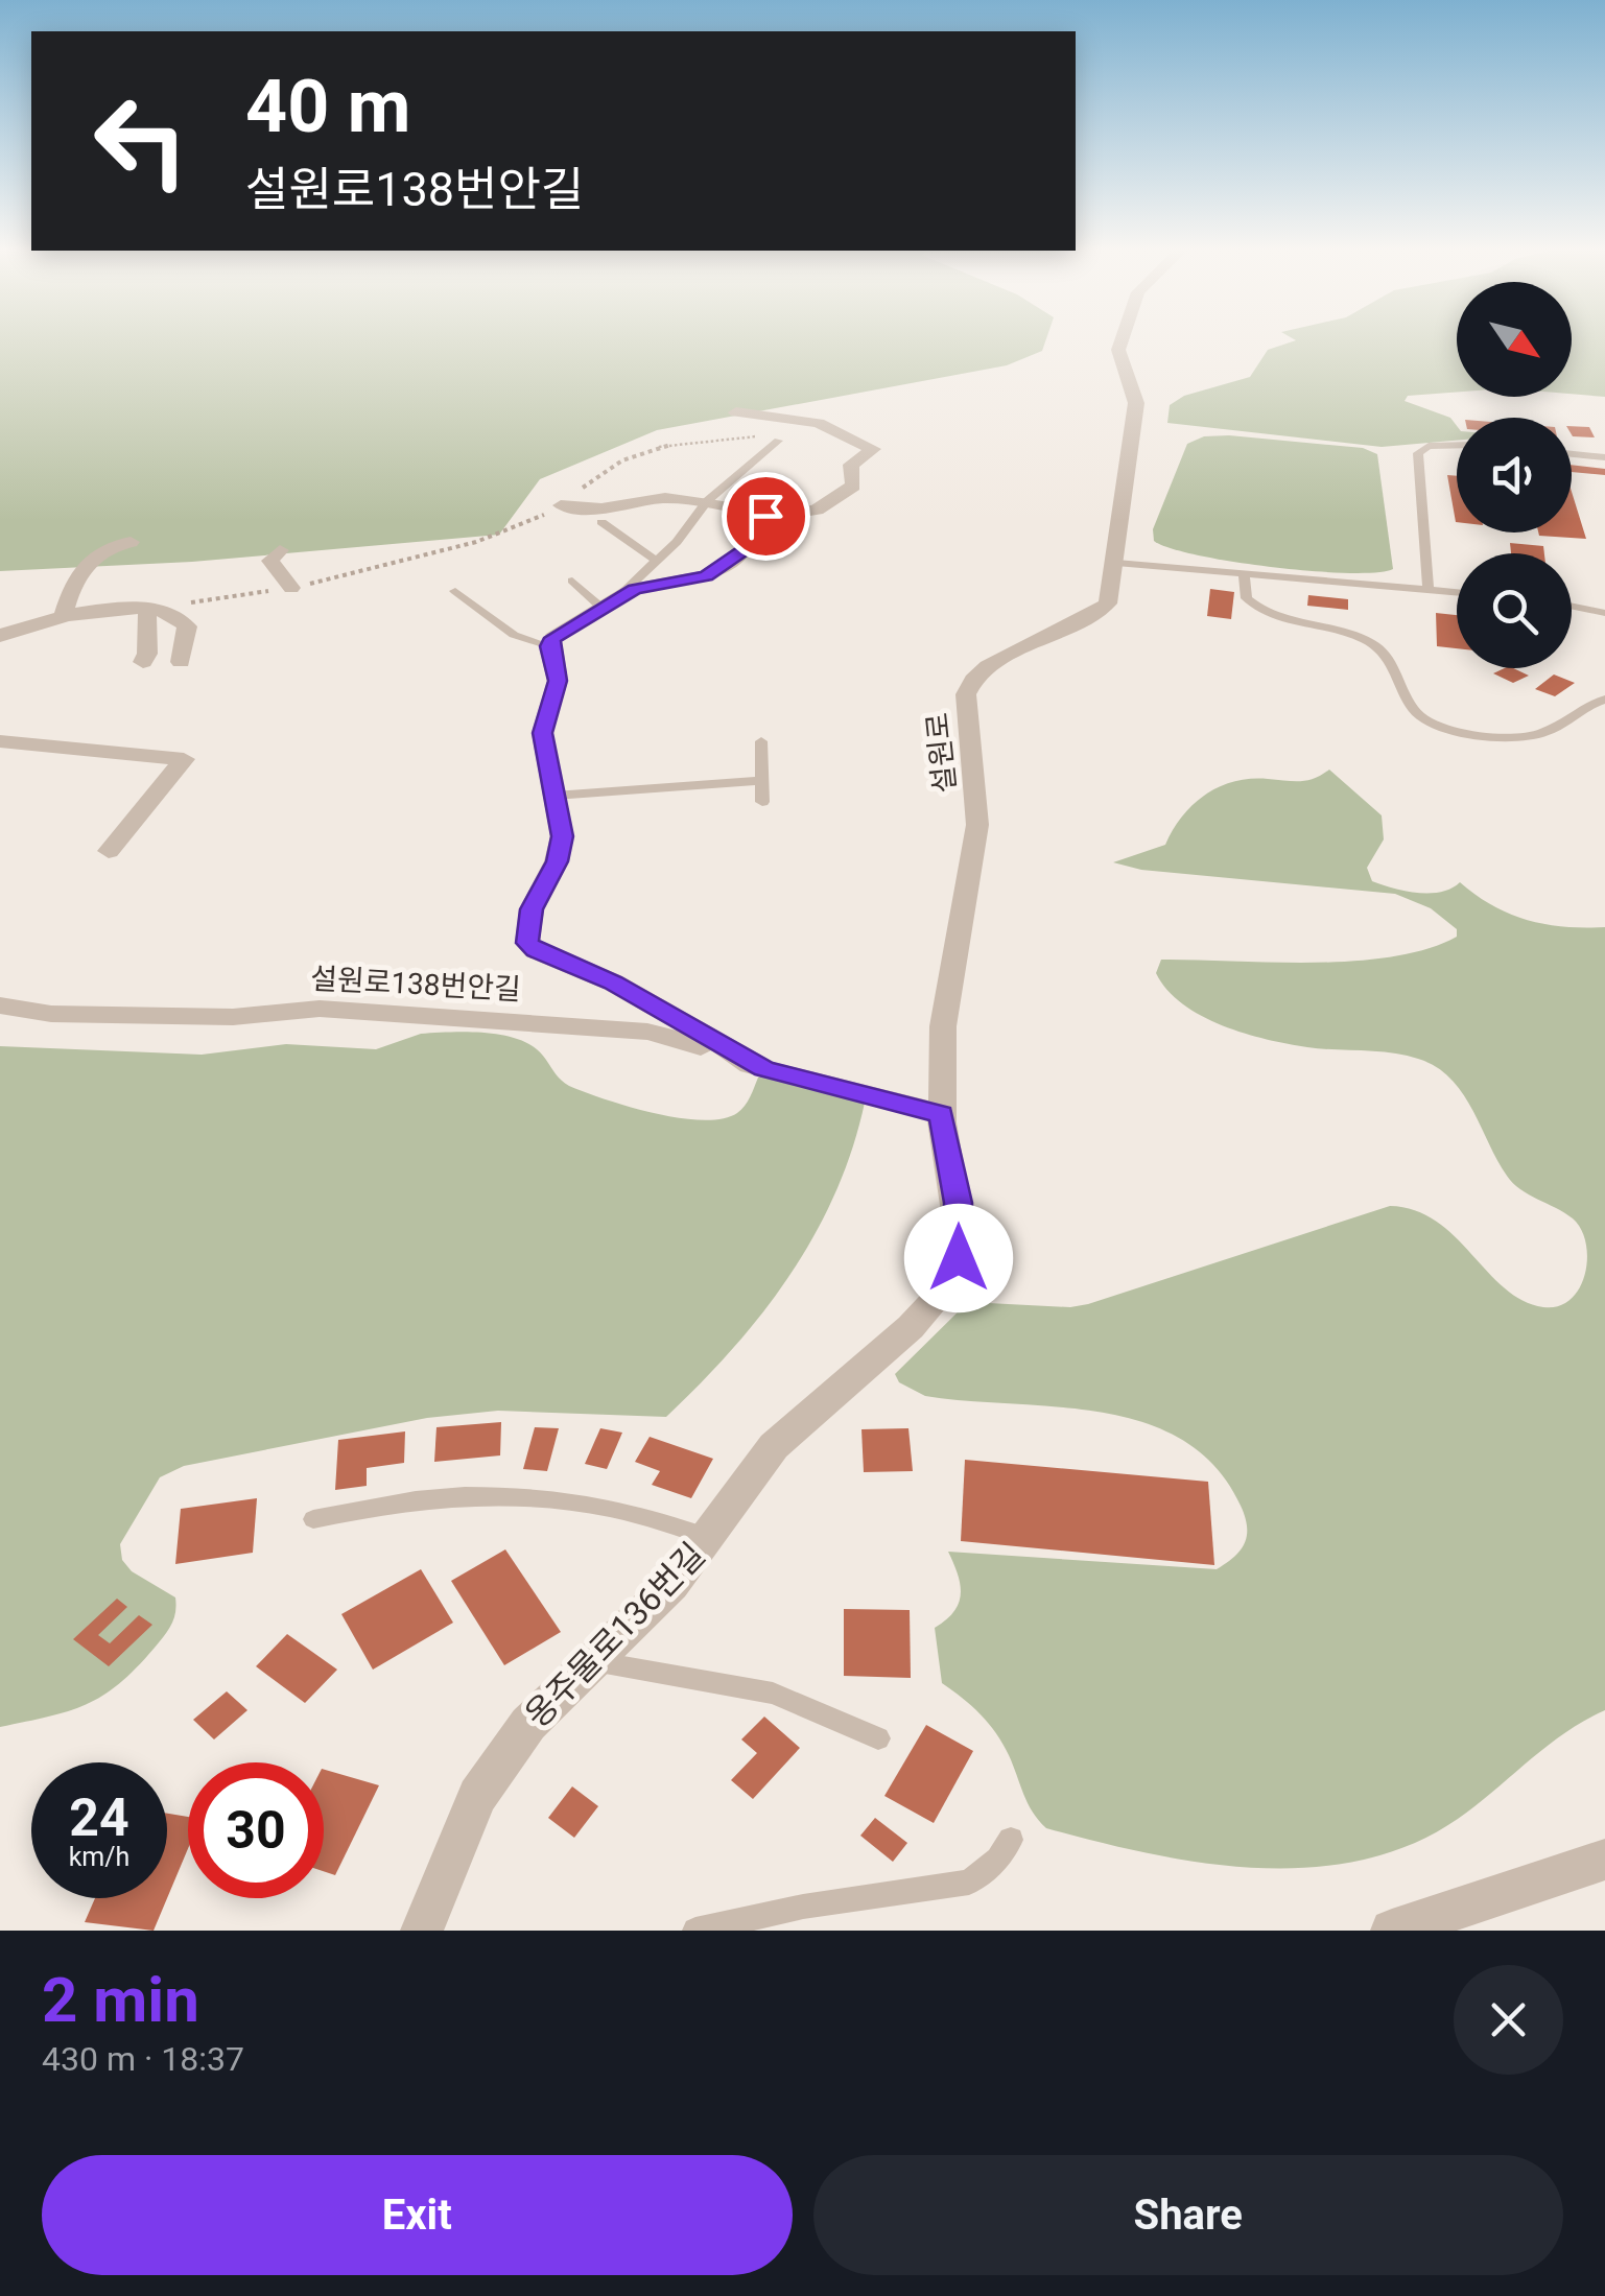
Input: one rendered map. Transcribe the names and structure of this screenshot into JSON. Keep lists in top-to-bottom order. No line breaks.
{"streets":{"street":["설원로","설원로138번안길","옹주물로136번길"]},"crossings":[["설원로","설원로138번안길"],["설원로","옹주물로136번길"]],"north":"bottom right","page":{"turn":["40 m","설원로138번안길"],"speed":"24 km/h","limit":"30","heading":["2 min","430 m · 18:37"],"buttons":["Exit","Share"]}}
